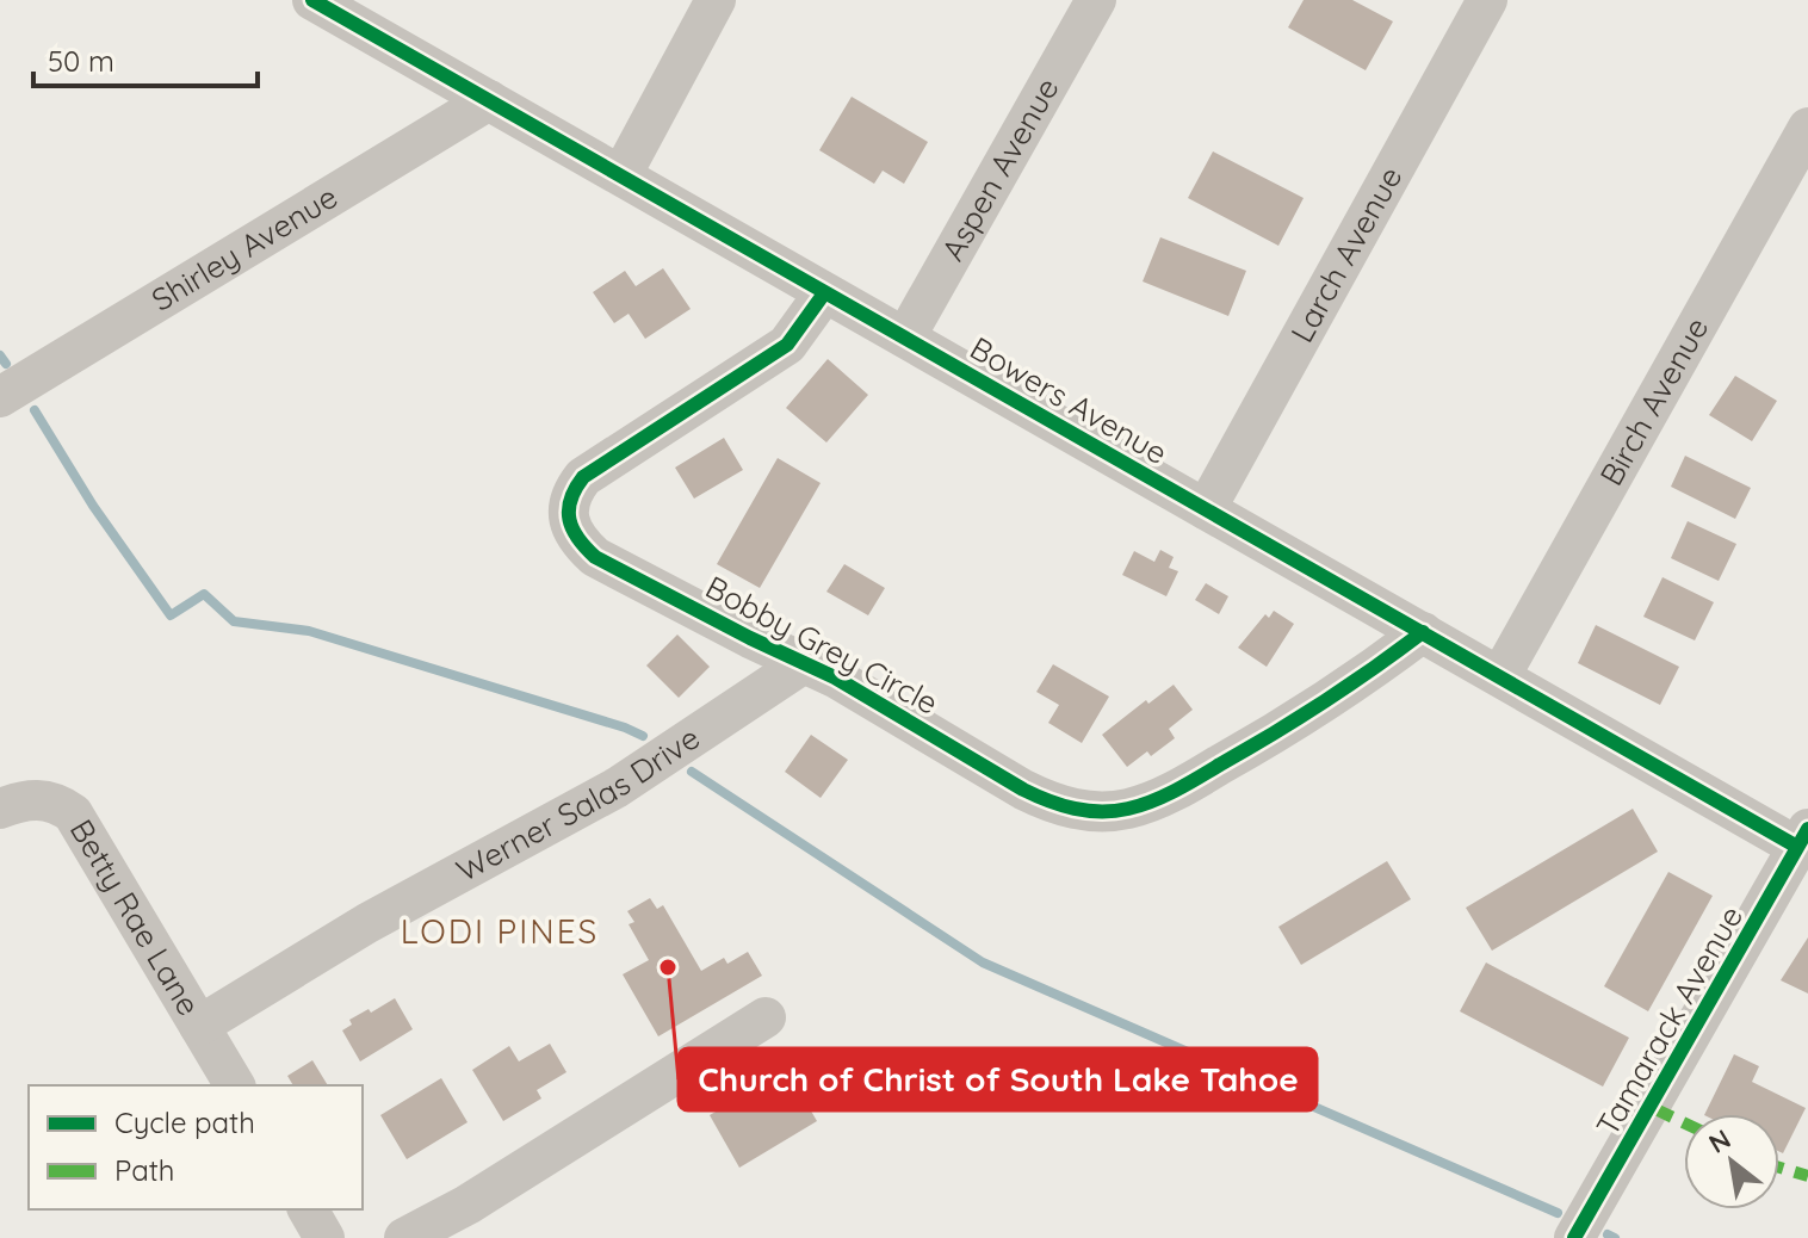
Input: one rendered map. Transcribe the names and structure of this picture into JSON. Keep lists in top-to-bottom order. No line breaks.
{"streets":{"street":["Aspen Avenue","Shirley Avenue","Larch Avenue","Bowers Avenue","Birch Avenue","Bobby Grey Circle","Werner Salas Drive","Betty Rae Lane","Tamarack Avenue"]},"crossings":[["Aspen Avenue","Bowers Avenue"],["Shirley Avenue","Bowers Avenue"],["Larch Avenue","Bowers Avenue"],["Bowers Avenue","Birch Avenue"],["Bowers Avenue","Bobby Grey Circle"],["Bowers Avenue","Tamarack Avenue"],["Bobby Grey Circle","Werner Salas Drive"],["Werner Salas Drive","Betty Rae Lane"]],"districts":["LODI PINES"],"places":["Church of Christ of South Lake Tahoe"],"legend":["Cycle path","Path"],"scale_bar":"50 m","north":"top left"}
